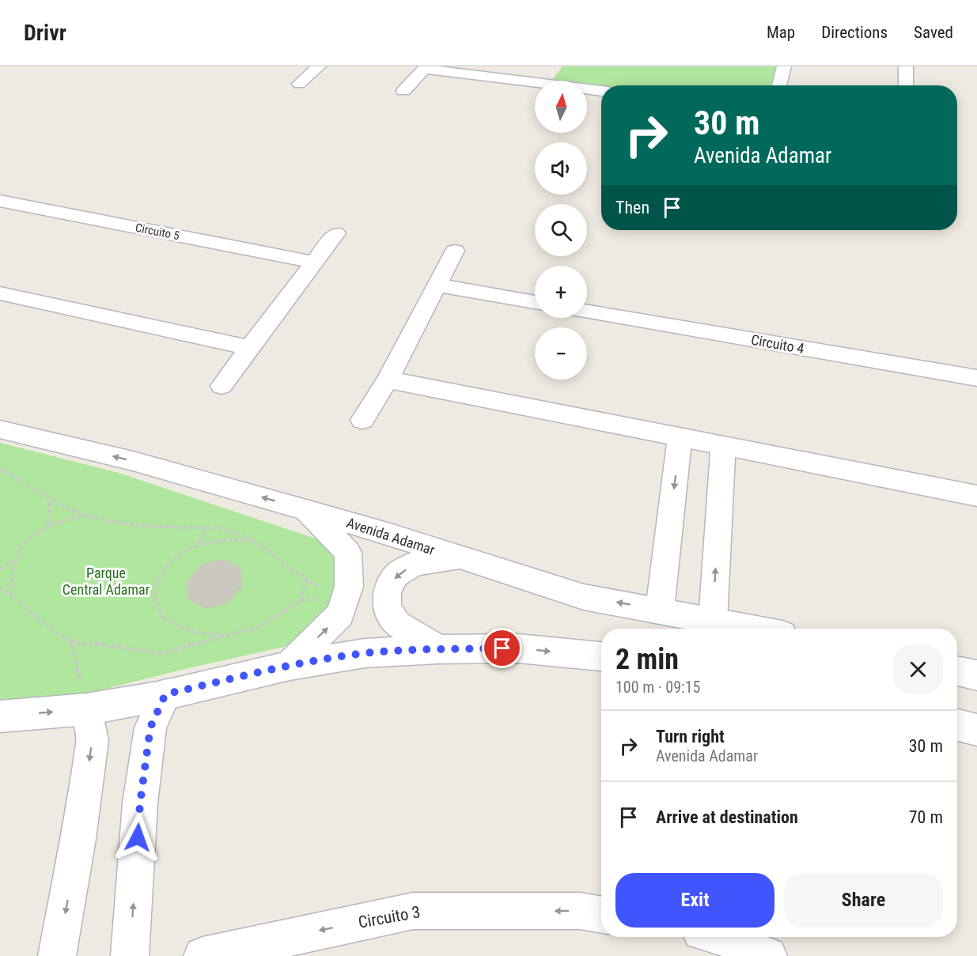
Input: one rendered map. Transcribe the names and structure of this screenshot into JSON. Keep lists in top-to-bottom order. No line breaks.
{"streets":{"street":["Circuito 5","Circuito 4","Avenida Adamar","Circuito 3"]},"one_way":["Circuito 3"],"parks":["Parque Central Adamar"],"north":"top","page":{"header":"Drivr","nav":["Map","Directions","Saved"],"map_buttons":["+","−"],"turn":["30 m","Avenida Adamar"],"then":"Then","heading":["2 min","100 m · 09:15"],"list":[{"name":"Turn right","note":"Avenida Adamar","value":"30 m"},{"name":"Arrive at destination","value":"70 m"}],"buttons":["Exit","Share"]}}
